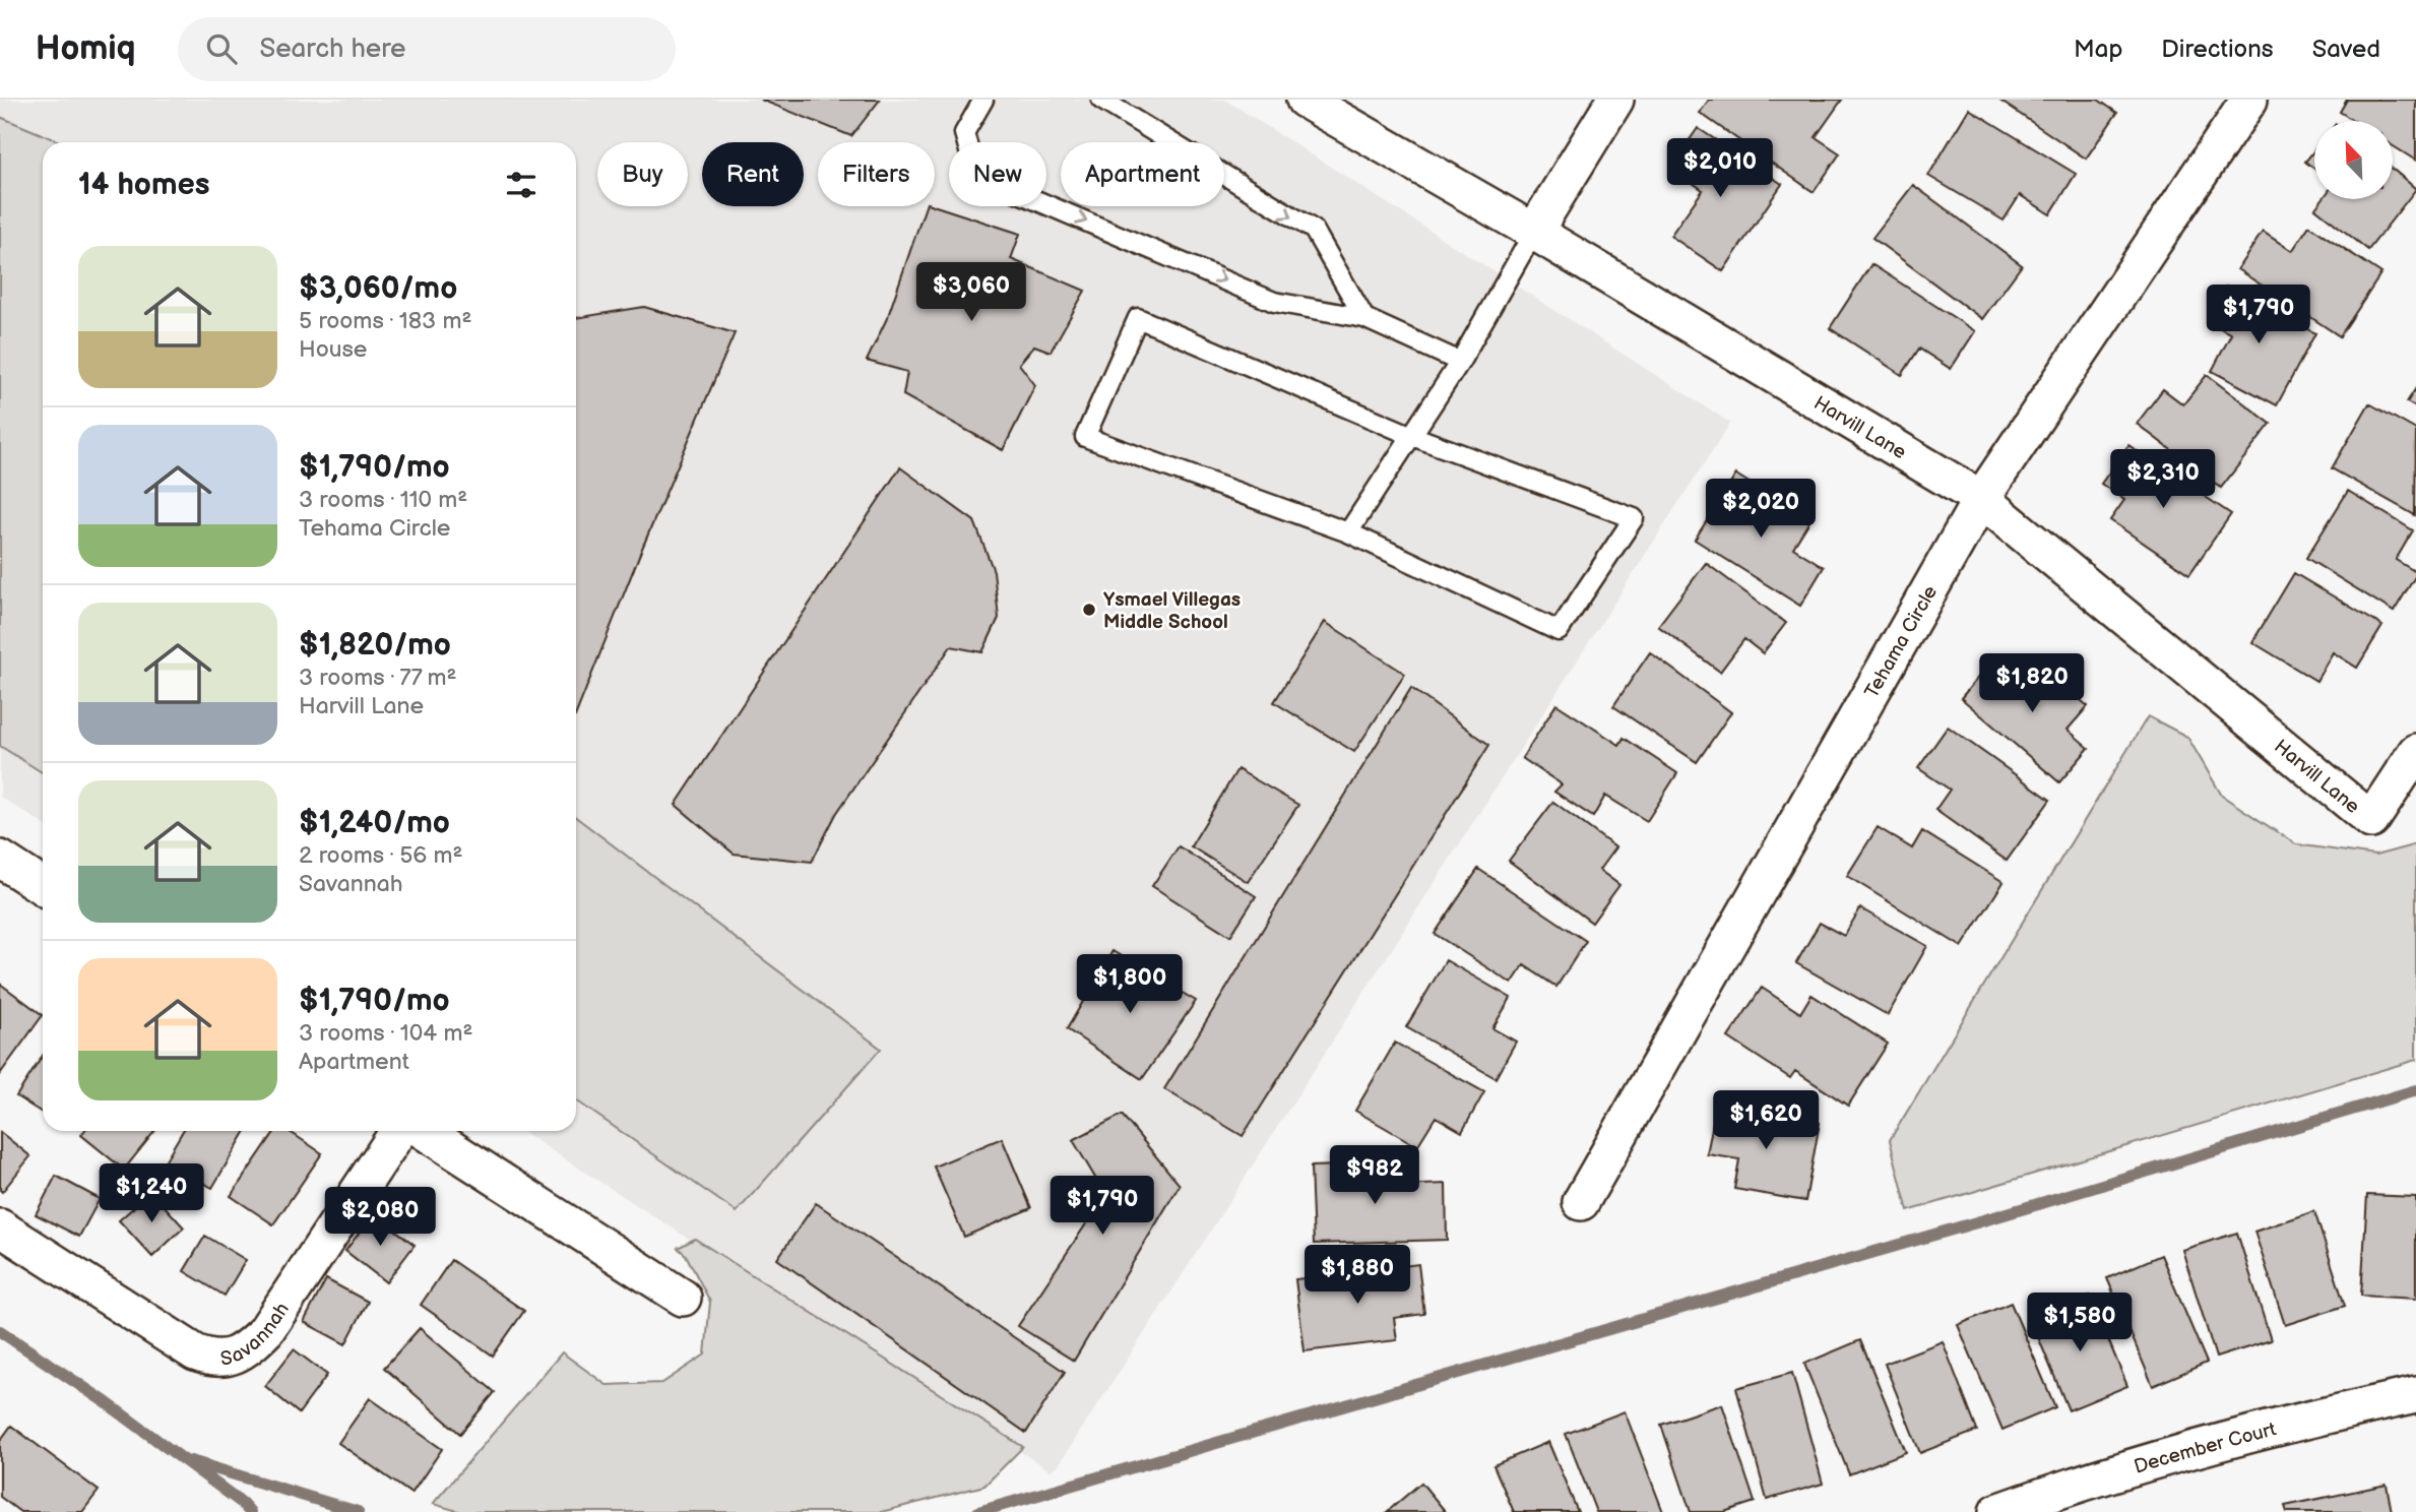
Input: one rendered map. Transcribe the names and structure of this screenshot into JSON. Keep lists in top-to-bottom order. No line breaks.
{"streets":{"street":["Harvill Lane","Tehama Circle","Savannah","December Court"]},"crossings":[["Harvill Lane","Tehama Circle"]],"places":["Ysmael Villegas Middle School"],"north":"top left","page":{"header":"Homiq","search":"Search here","nav":["Map","Directions","Saved"],"price":["$2,010","$3,060","$1,790","$2,310","$2,020","$1,820","$1,800","$1,620","$982","$1,240","$1,790","$2,080","$1,880","$1,580"],"chip":["Buy","Rent","Filters","New","Apartment"],"heading":"14 homes","list":[{"name":"$3,060/mo","note":"5 rooms · 183 m² · House"},{"name":"$1,790/mo","note":"3 rooms · 110 m² · Tehama Circle"},{"name":"$1,820/mo","note":"3 rooms · 77 m² · Harvill Lane"},{"name":"$1,240/mo","note":"2 rooms · 56 m² · Savannah"},{"name":"$1,790/mo","note":"3 rooms · 104 m² · Apartment"}]}}
